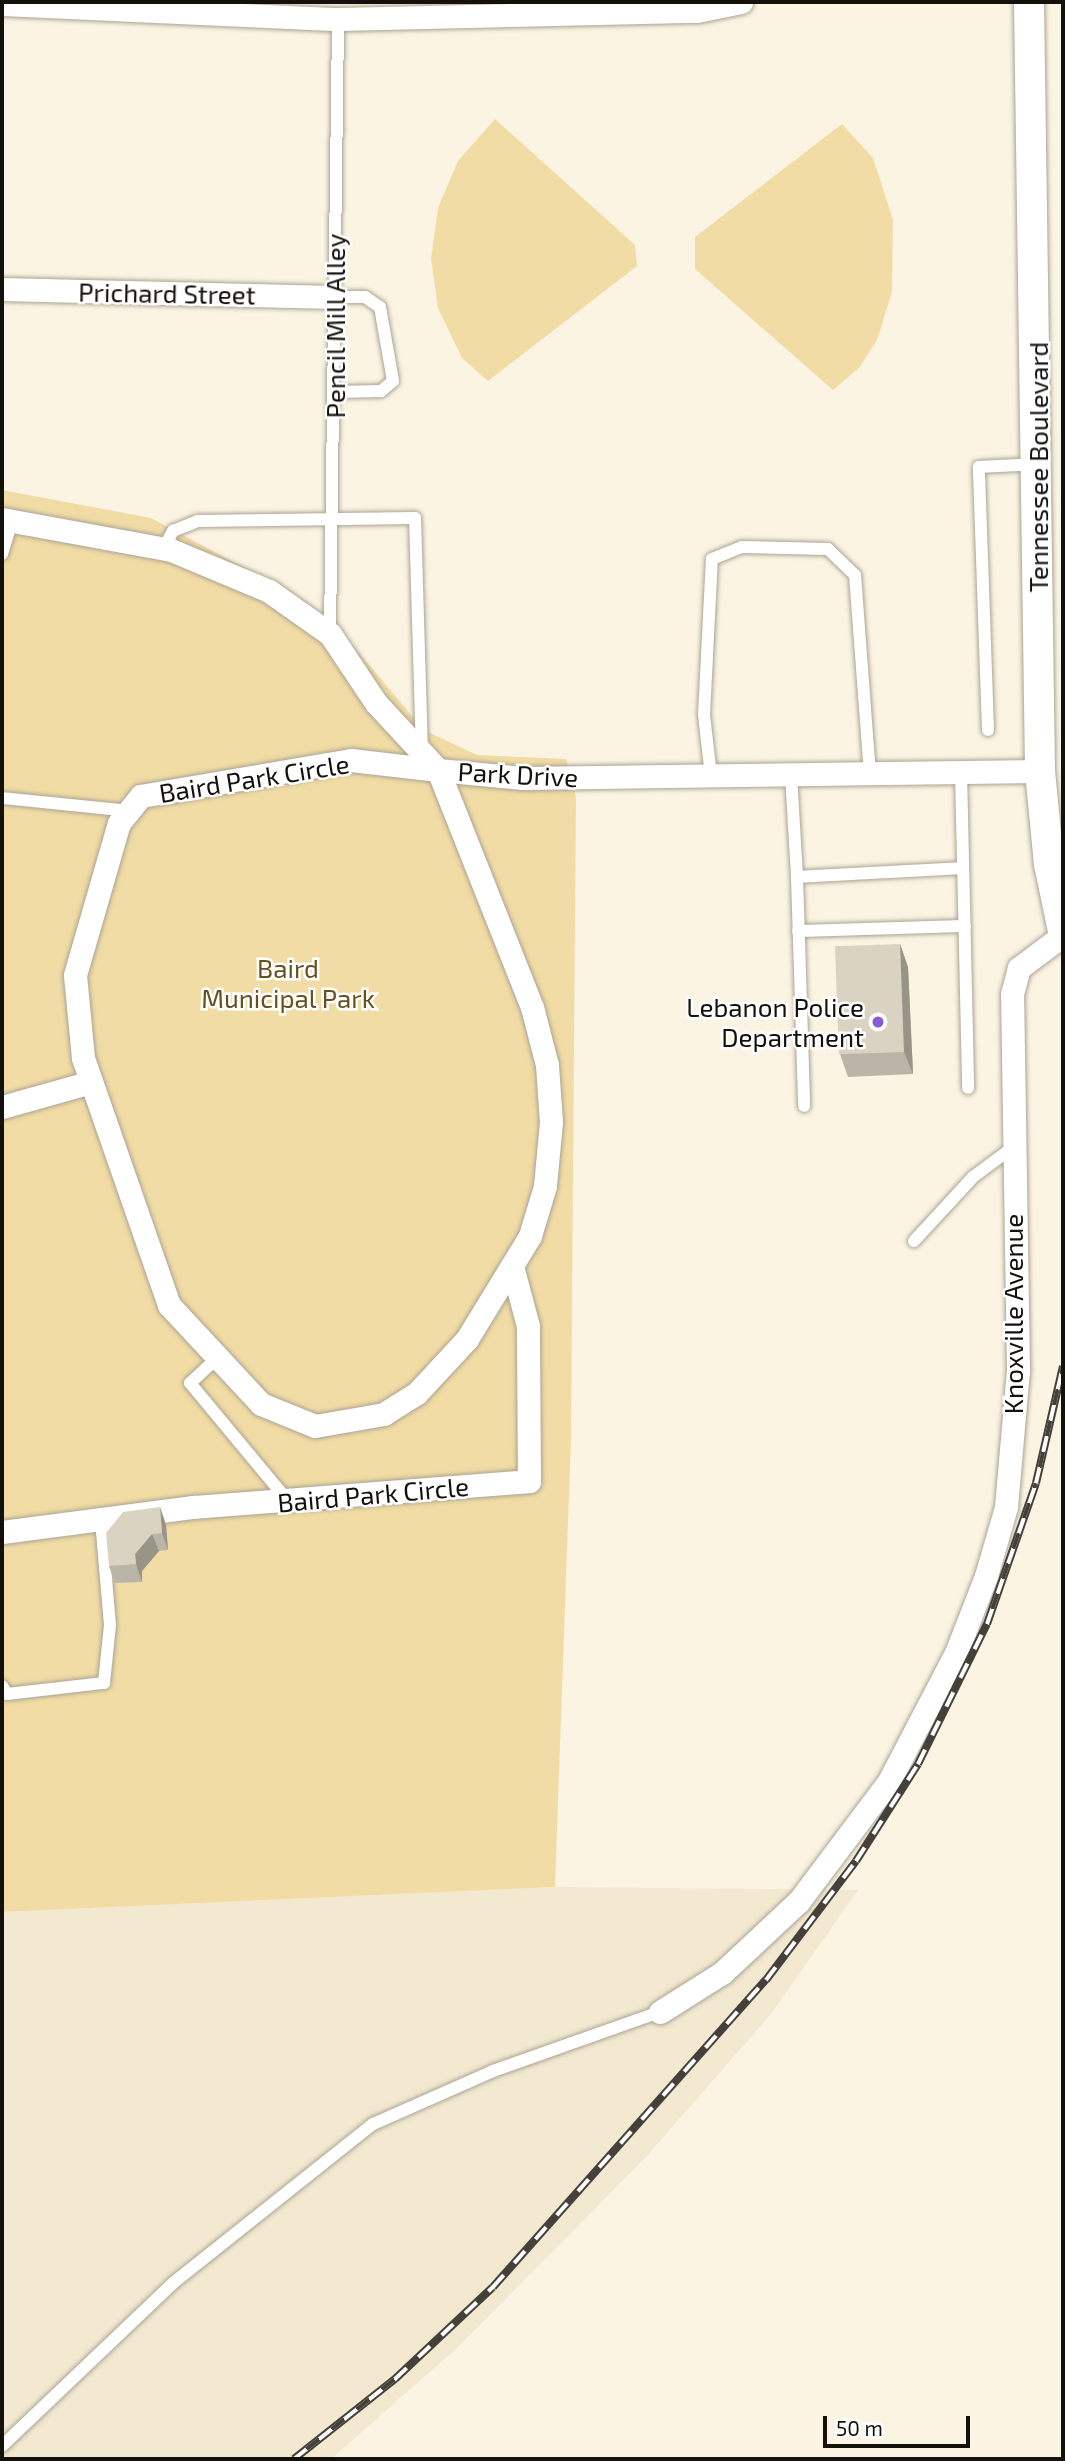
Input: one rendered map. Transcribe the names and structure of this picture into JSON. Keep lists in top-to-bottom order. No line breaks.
{"streets":{"street":["Prichard Street","Tennessee Boulevard","Park Drive","Baird Park Circle","Knoxville Avenue"],"lane":["Pencil Mill Alley"]},"crossings":[["Prichard Street","Pencil Mill Alley"],["Pencil Mill Alley","Park Drive"],["Tennessee Boulevard","Park Drive"],["Tennessee Boulevard","Knoxville Avenue"],["Park Drive","Baird Park Circle"]],"parks":["Baird Municipal Park"],"places":["Lebanon Police Department"],"scale_bar":"50 m"}
